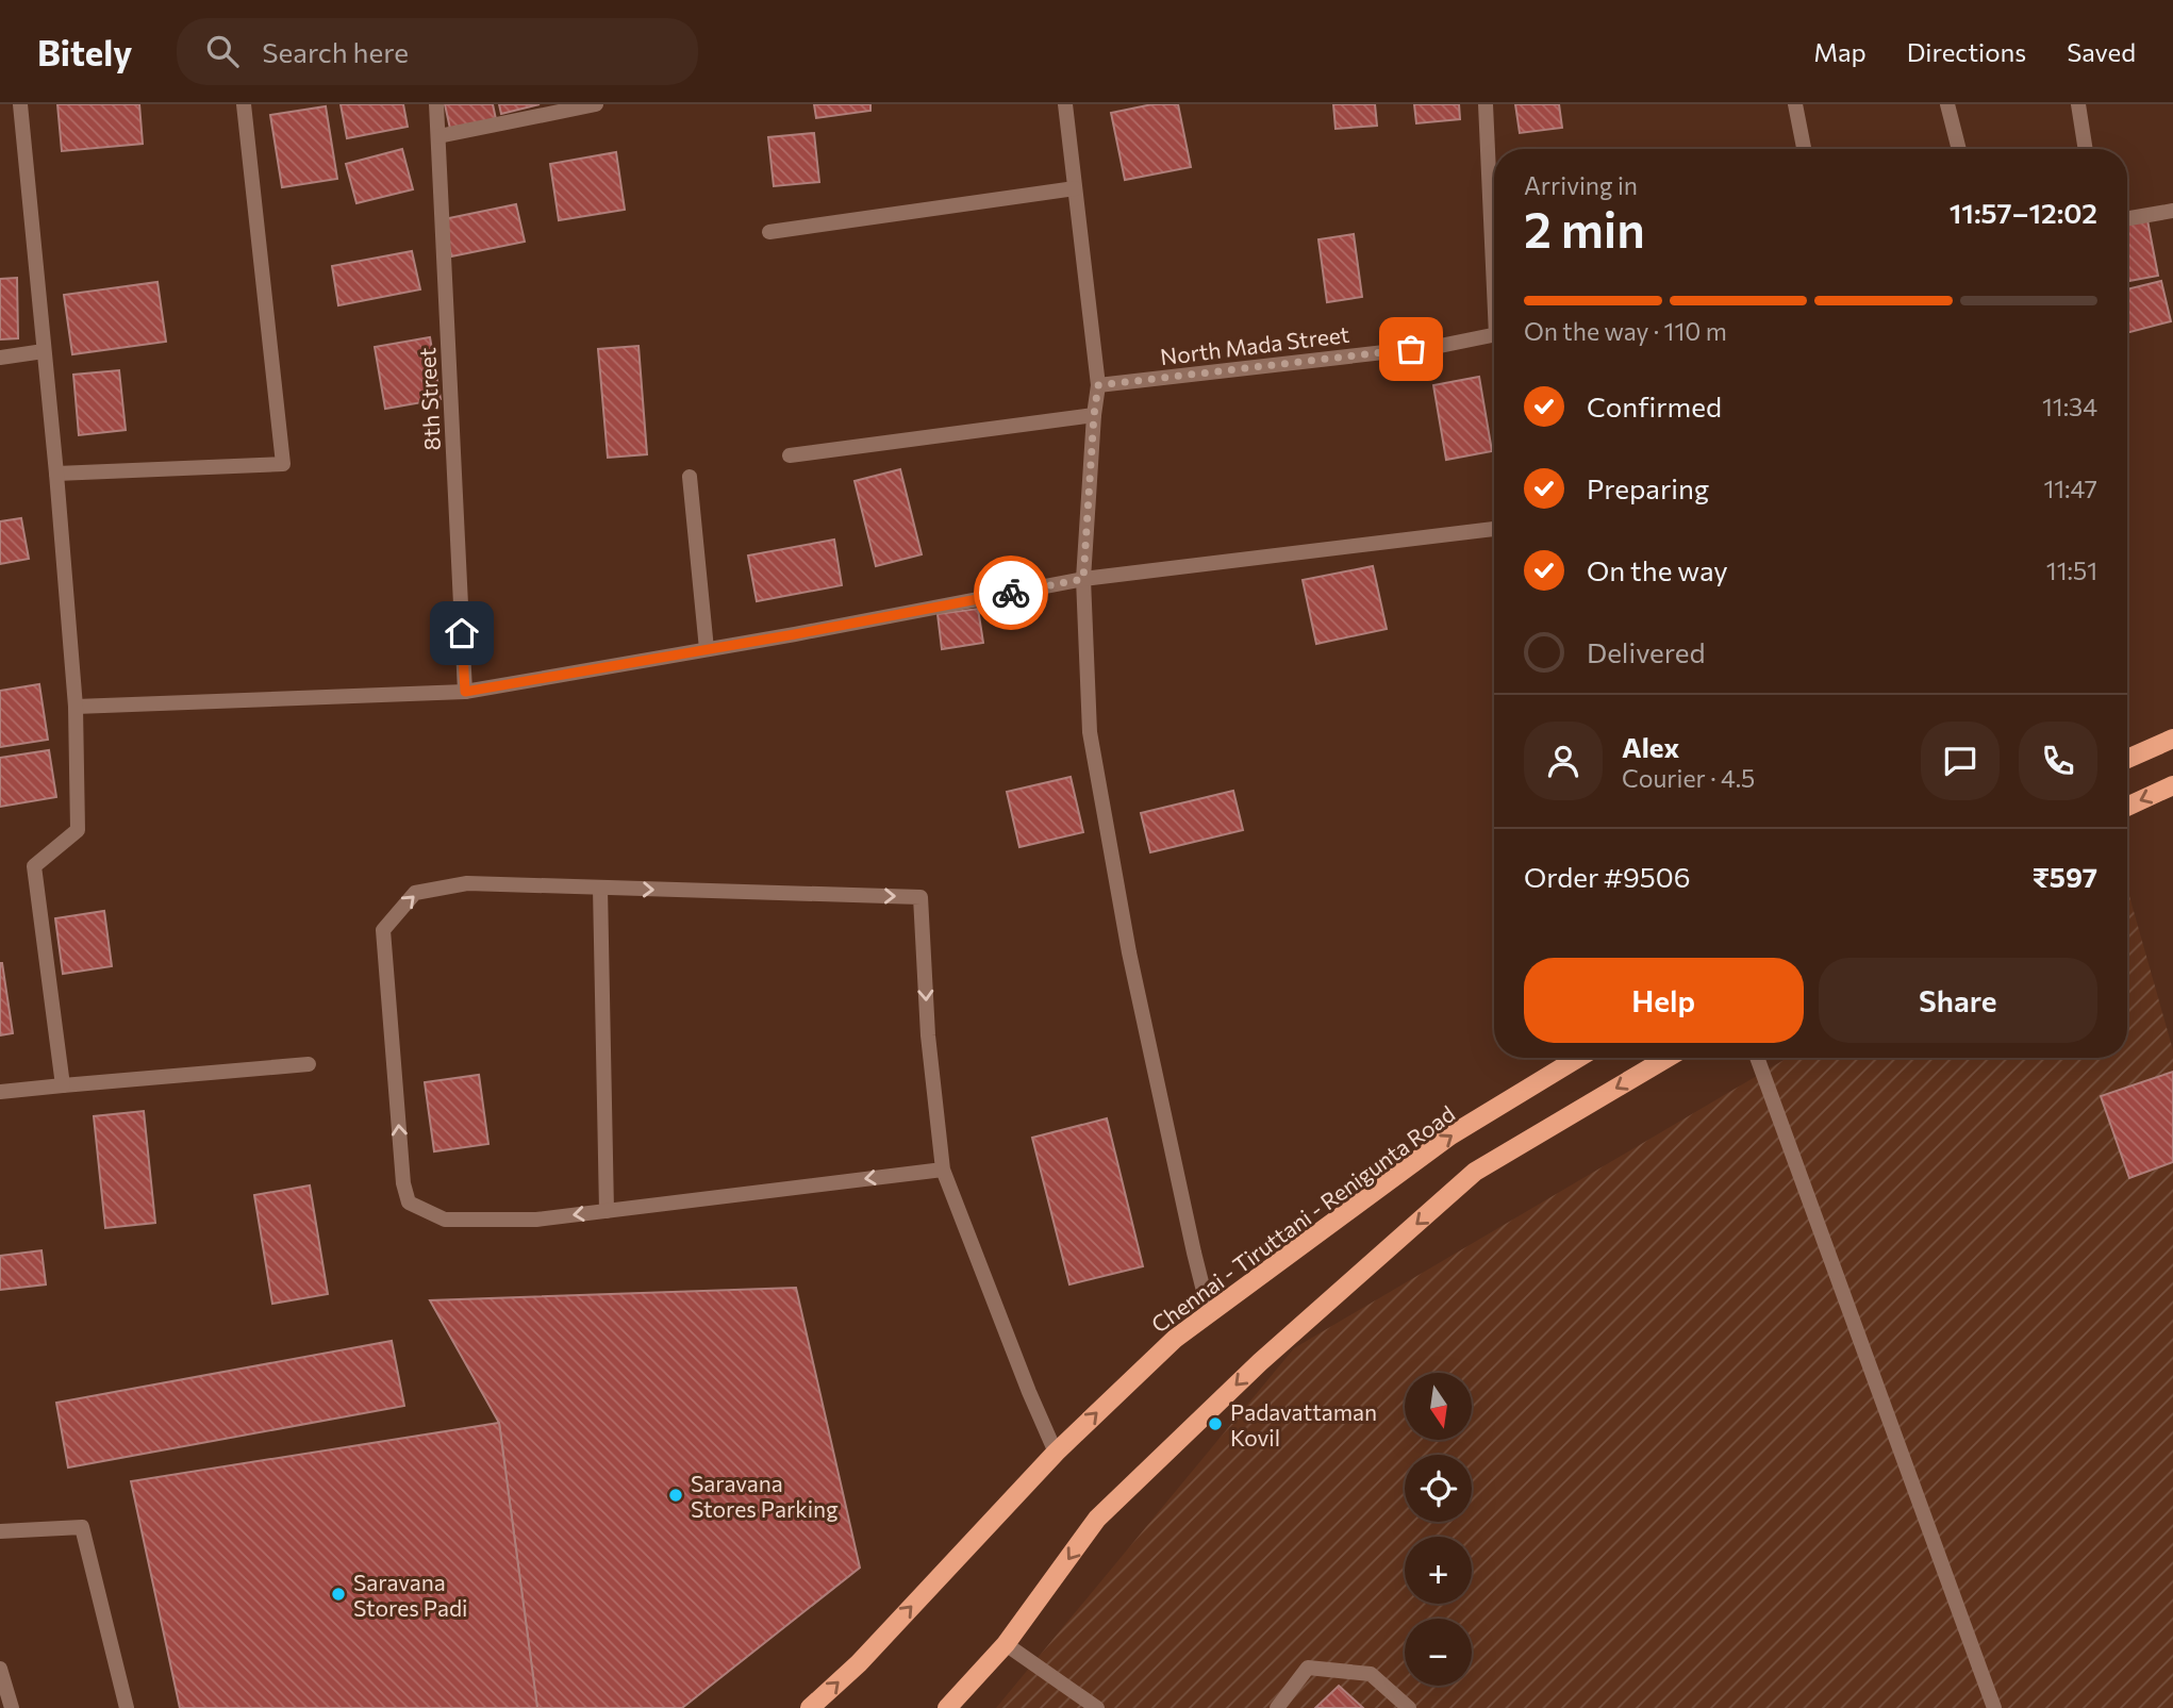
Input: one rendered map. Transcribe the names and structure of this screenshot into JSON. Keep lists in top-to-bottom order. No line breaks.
{"streets":{"main road":["Chennai - Tiruttani - Renigunta Road"],"street":["North Mada Street","8th Street"]},"places":["Padavattaman Kovil","Saravana Stores Parking","Saravana Stores Padi"],"north":"bottom","page":{"header":"Bitely","search":"Search here","nav":["Map","Directions","Saved"],"heading":["2 min","Arriving in","11:57–12:02"],"panel":["Alex","Courier · 4.5","Order #9506","₹597"],"bar":"On the way · 110 m","list":[["Confirmed","11:34"],["Preparing","11:47"],["On the way","11:51"],"Delivered"],"buttons":["Help","Share"],"map_buttons":["+","−"]}}
